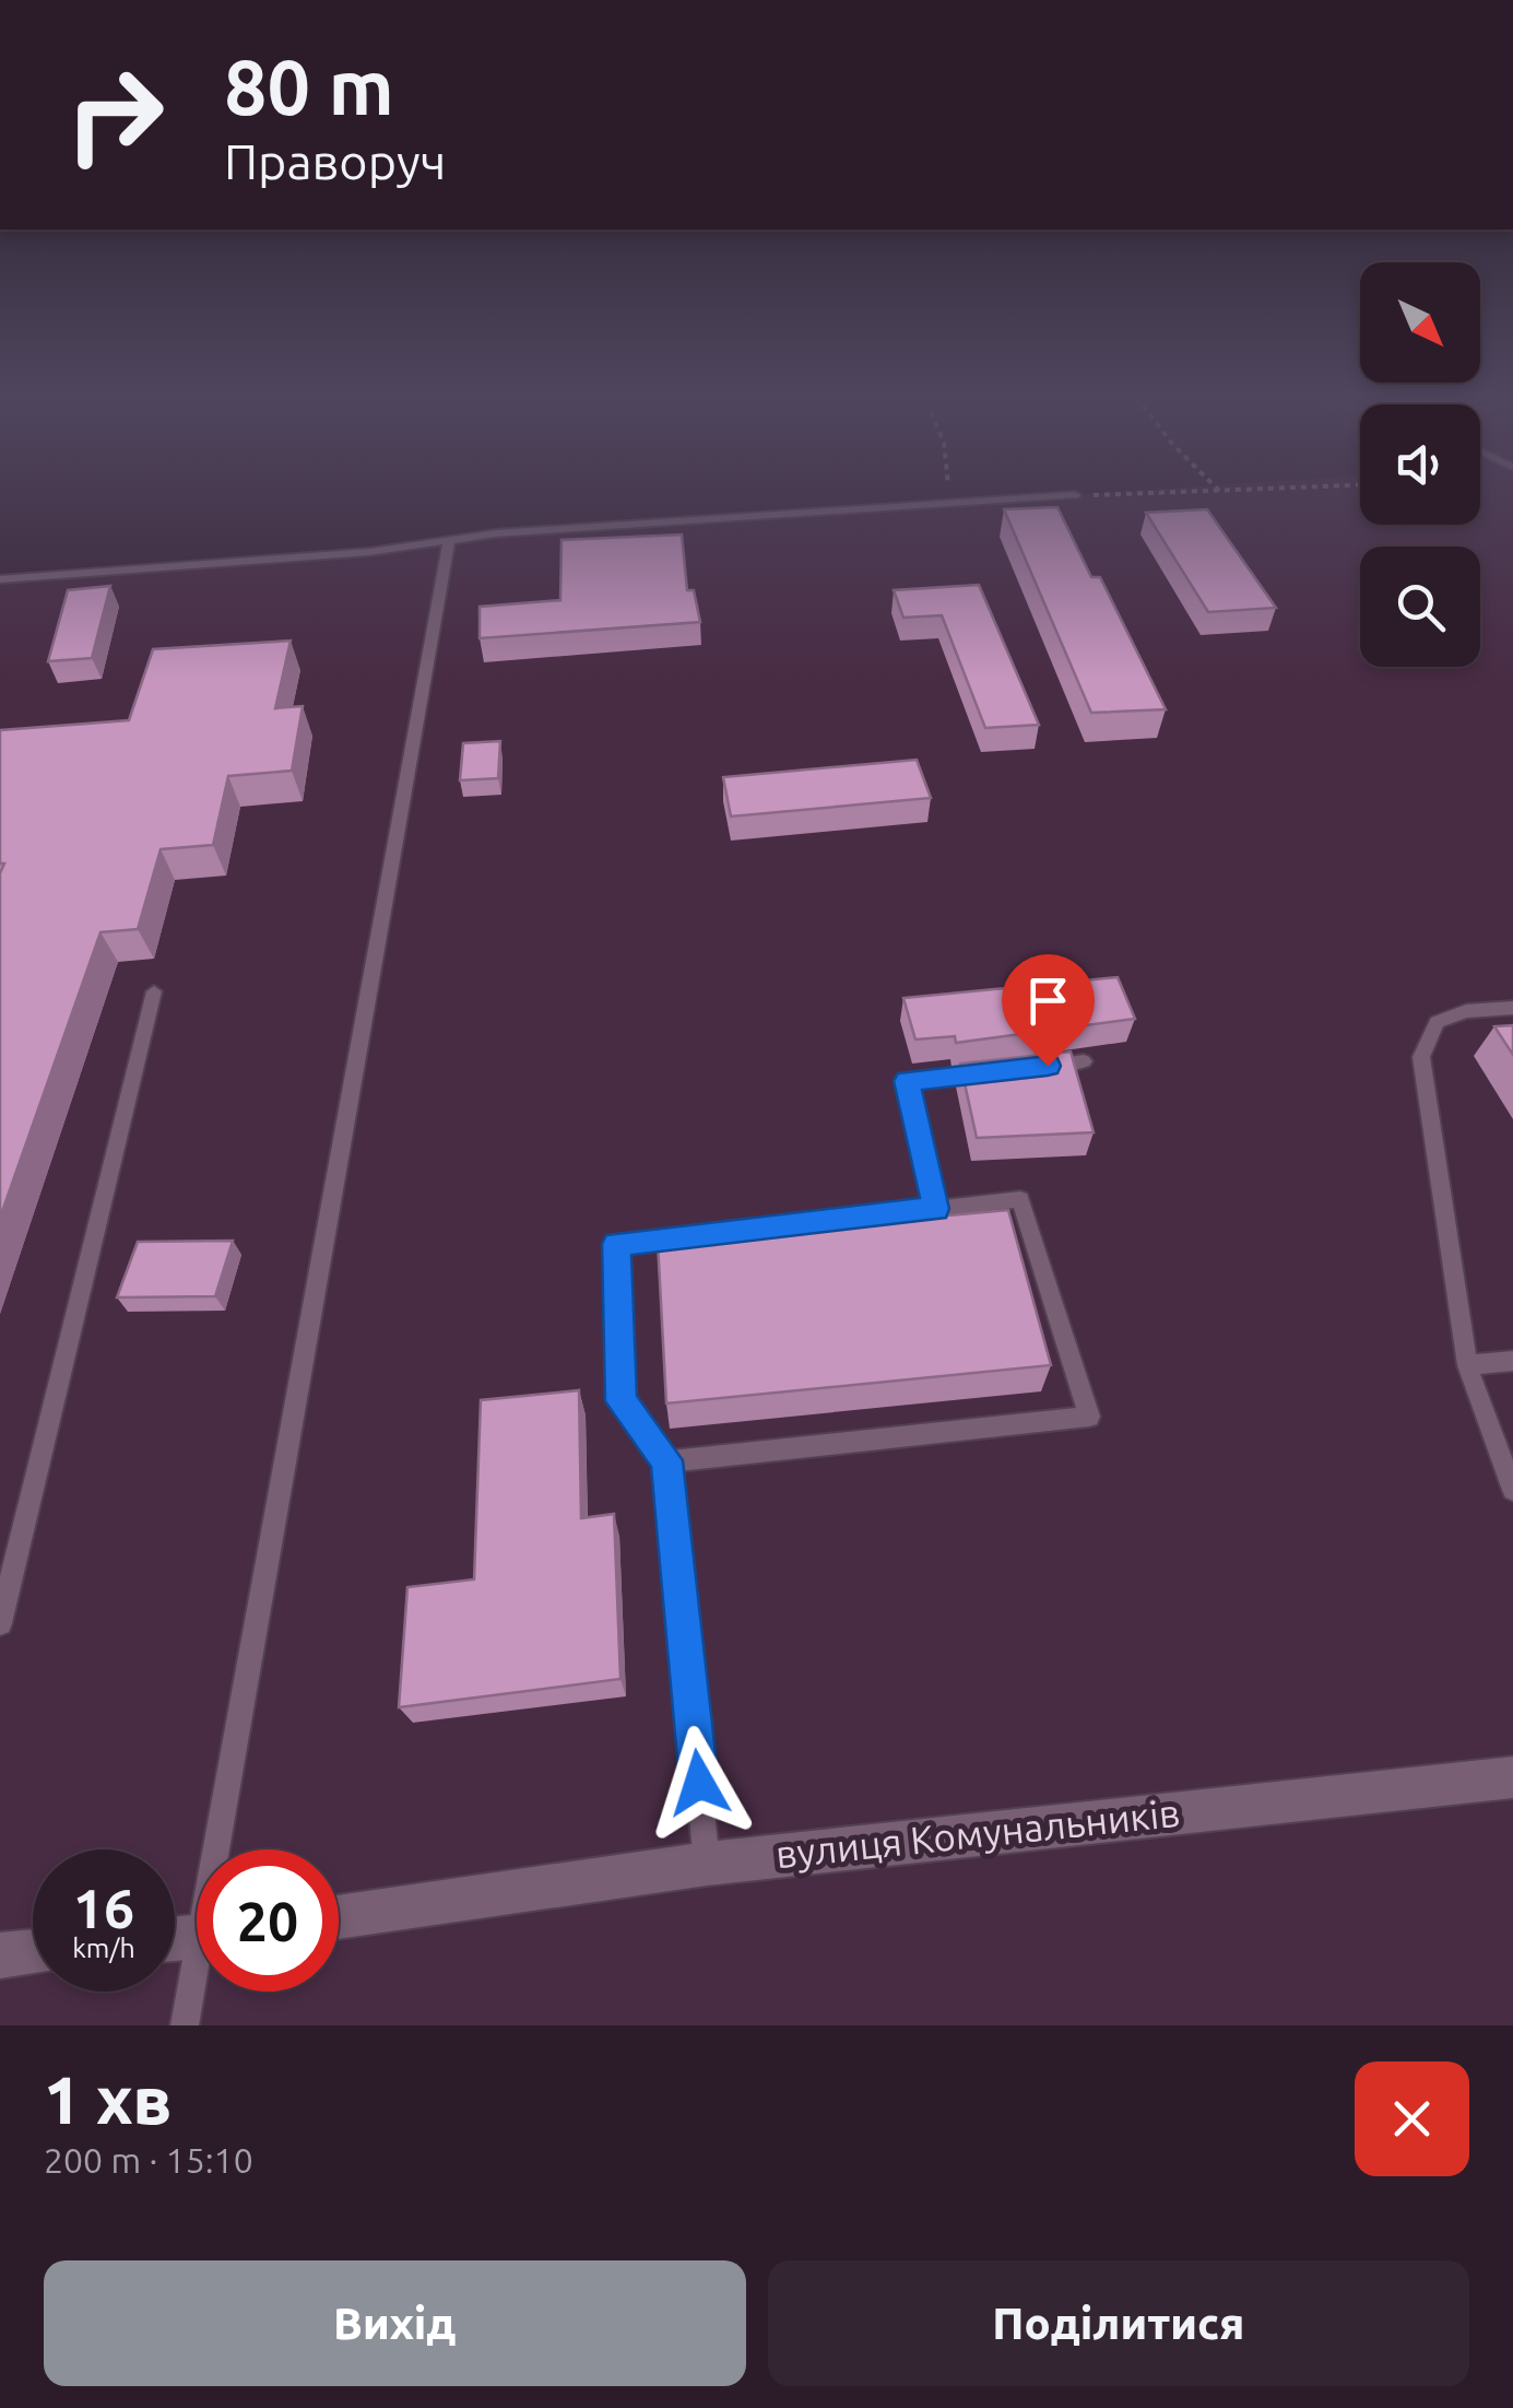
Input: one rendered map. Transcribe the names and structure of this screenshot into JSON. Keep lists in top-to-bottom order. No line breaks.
{"streets":{"street":["вулиця Комунальників"]},"north":"bottom right","page":{"turn":["80 m","Праворуч"],"speed":"16 km/h","limit":"20","heading":["1 хв","200 m · 15:10"],"buttons":["Вихід","Поділитися"]}}
